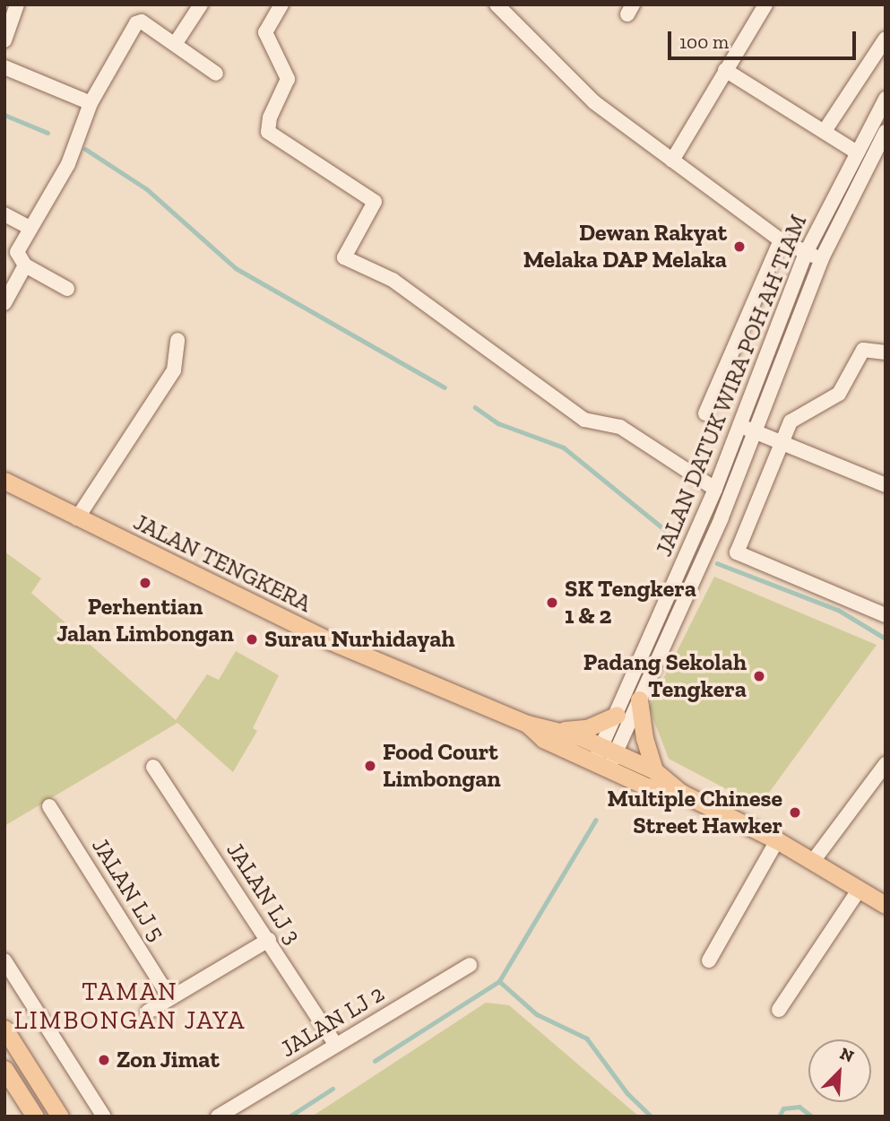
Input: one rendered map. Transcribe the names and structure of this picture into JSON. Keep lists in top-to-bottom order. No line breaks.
{"streets":{"main road":["JALAN TENGKERA"],"street":["JALAN DATUK WIRA POH AH TIAM","JALAN LJ 5","JALAN LJ 3","JALAN LJ 2"]},"crossings":[["JALAN DATUK WIRA POH AH TIAM","JALAN TENGKERA"],["JALAN LJ 3","JALAN LJ 2"]],"districts":["TAMAN LIMBONGAN JAYA"],"places":["Dewan Rakyat Melaka DAP Melaka","Perhentian Jalan Limbongan","SK Tengkera 1 & 2","Surau Nurhidayah","Padang Sekolah Tengkera","Food Court Limbongan","Multiple Chinese Street Hawker","Zon Jimat"],"scale_bar":"100 m","north":"top right"}
